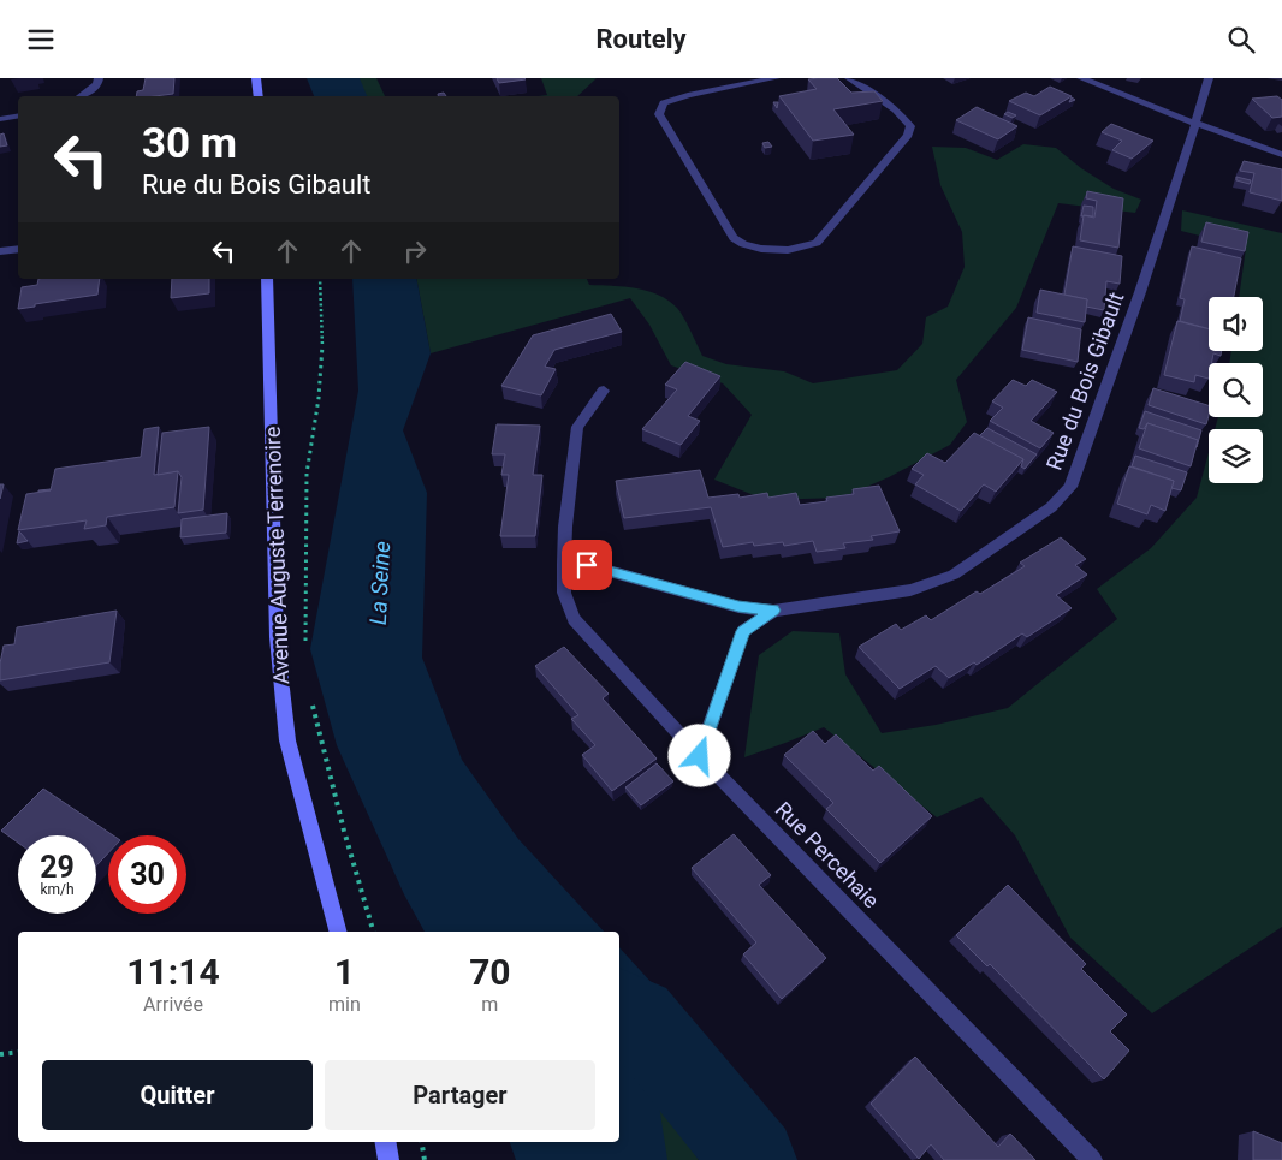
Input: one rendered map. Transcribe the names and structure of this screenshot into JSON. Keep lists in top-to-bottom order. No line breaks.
{"streets":{"street":["Rue du Bois Gibault","Avenue Auguste Terrenoire","Rue Percehaie"]},"crossings":[["Rue du Bois Gibault","Rue Percehaie"]],"water":["La Seine"],"page":{"header":"Routely","turn":["30 m","Rue du Bois Gibault"],"speed":"29 km/h","limit":"30","eta":["11:14","Arrivée","1","min","70","m"],"buttons":["Quitter","Partager"]}}
